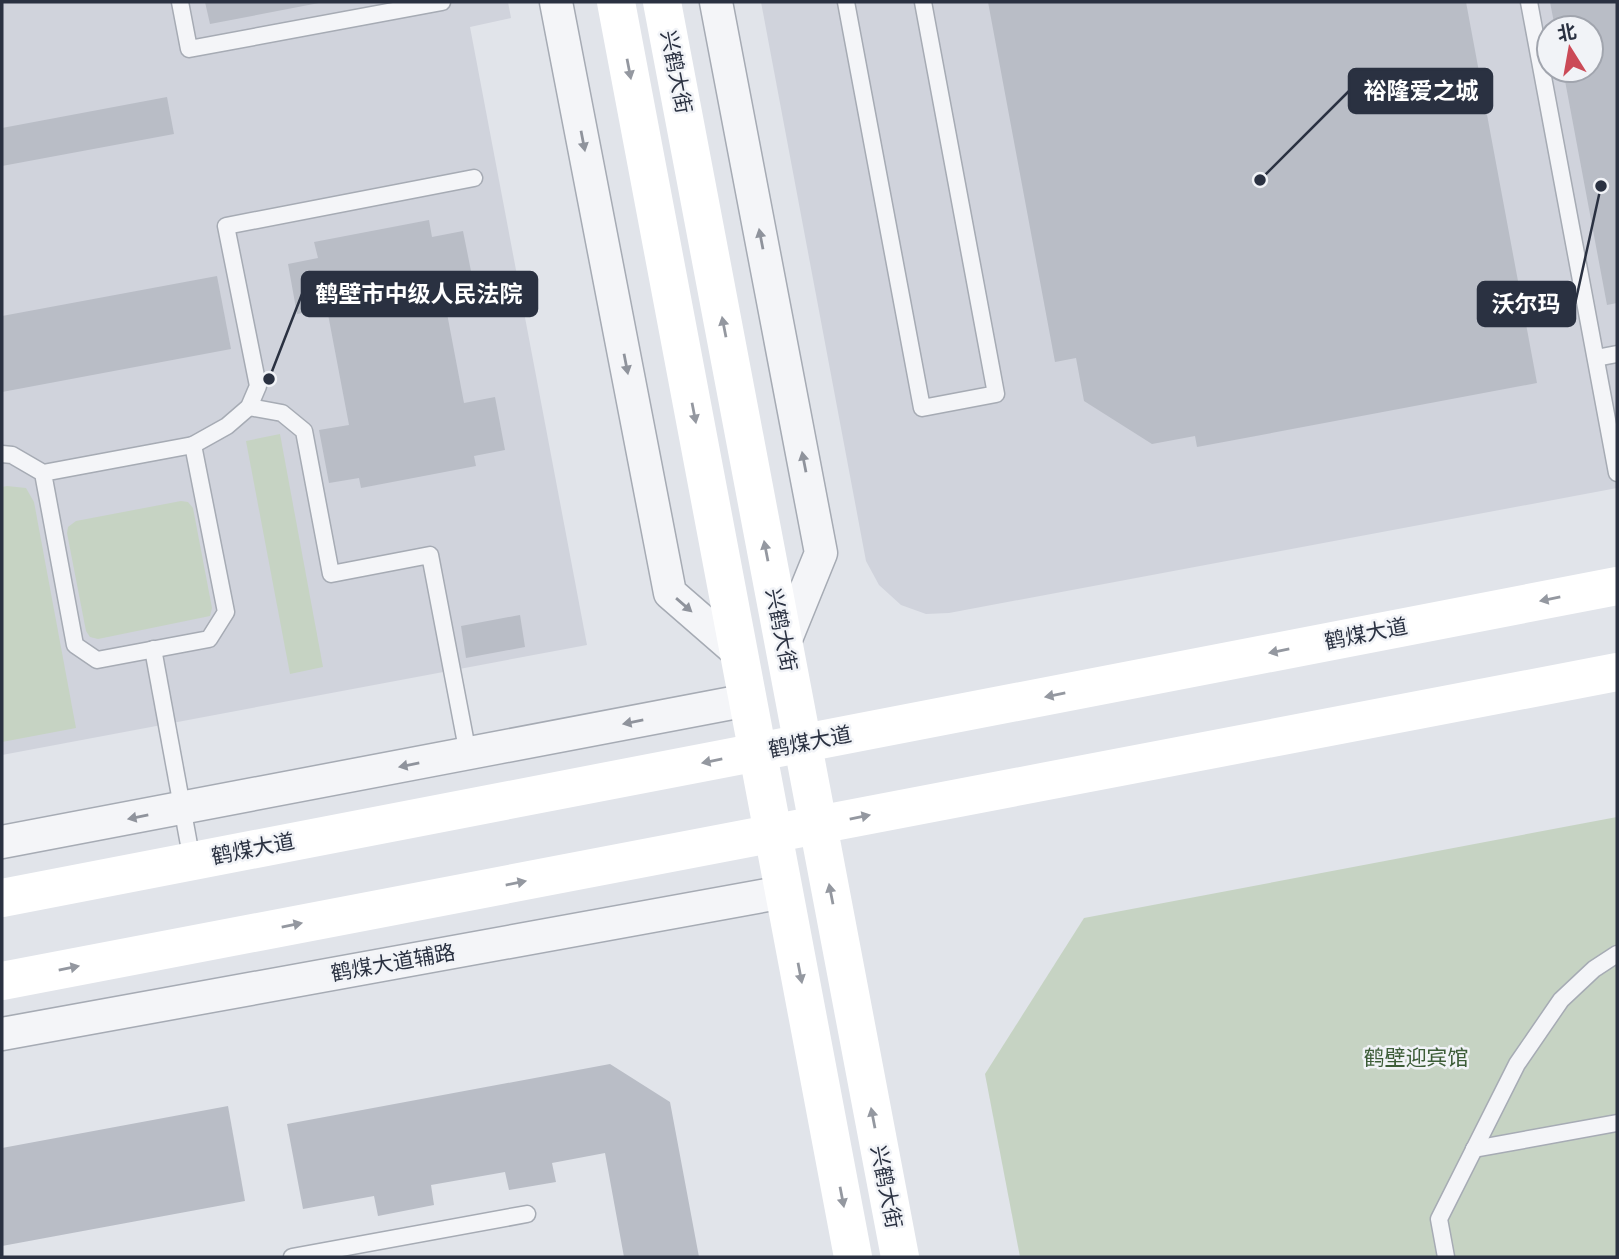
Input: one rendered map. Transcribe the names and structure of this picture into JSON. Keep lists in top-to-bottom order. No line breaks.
{"streets":{"main road":["兴鹤大街","鹤煤大道"],"street":["鹤煤大道辅路"]},"crossings":[["兴鹤大街","鹤煤大道"]],"parks":["鹤壁迎宾馆"],"places":["裕隆爱之城","沃尔玛","鹤壁市中级人民法院"],"north":"top"}
